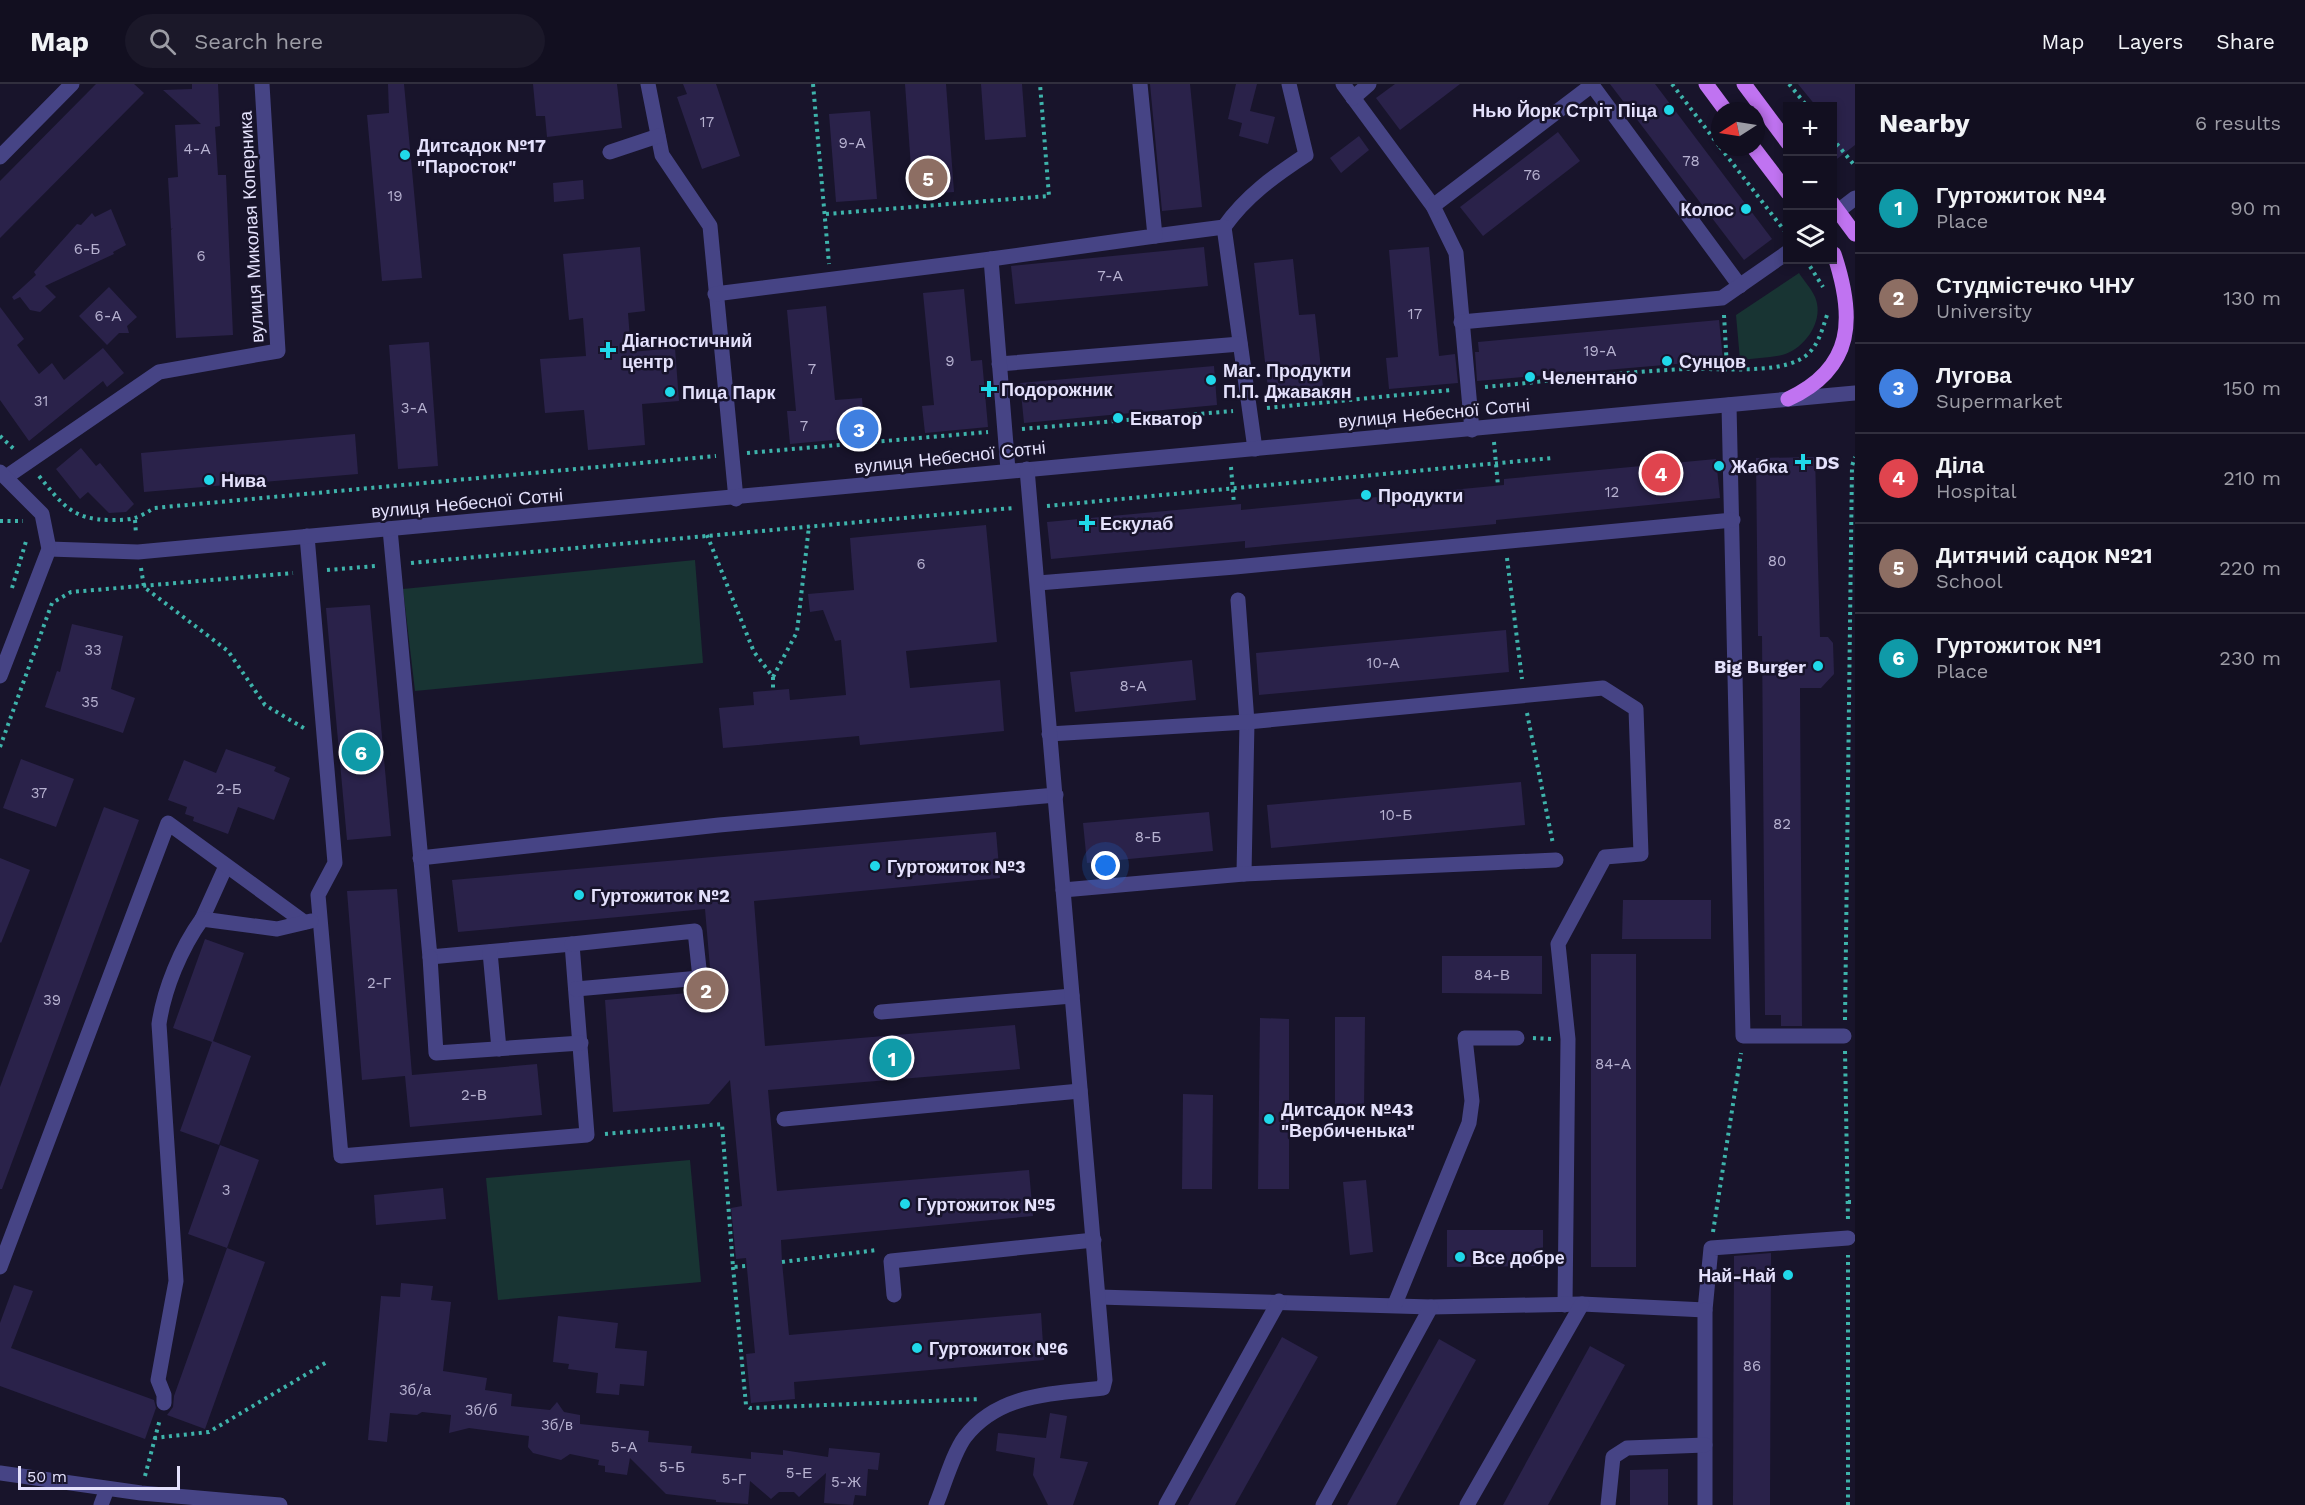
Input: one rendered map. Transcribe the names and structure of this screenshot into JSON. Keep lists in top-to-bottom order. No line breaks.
{"streets":{"street":["вулиця Миколая Коперника","вулиця Небесної Сотні"]},"places":{"other":["Нью Йорк Стріт Піца","Дитсадок №17 \"Паросток\"","Колос","Сунцов","Челентано","Маг. Продукти П.П. Джавакян","Пица Парк","Екватор","Жабка","Нива","Продукти","Big Burger","Гуртожиток №3","Гуртожиток №2","Дитсадок №43 \"Вербиченька\"","Гуртожиток №5","Все добре","Най-Най","Гуртожиток №6"],"health":["Діагностичний центр","Подорожник","DS","Ескулаб"]},"house_numbers":["17","9-А","4-А","78","76","19","6-Б","6","7-А","17","6-А","19-А","9","7","31","3-А","7","12","80","6","33","10-А","8-А","35","2-Б","37","10-Б","82","8-Б","84-В","2-Г","39","84-А","2-В","3","86","3б/а","3б/б","3б/в","5-А","5-Б","5-Е","5-Г","5-Ж"],"scale_bar":"50 m","north":"left","page":{"header":"Map","search":"Search here","nav":["Map","Layers","Share"],"heading":["Nearby","6 results"],"map_buttons":["+","−"],"pins":["5","3","4","6","2","1"],"list":[{"mark":"1","name":"Гуртожиток №4","note":"Place","value":"90 m"},{"mark":"2","name":"Студмістечко ЧНУ","note":"University","value":"130 m"},{"mark":"3","name":"Лугова","note":"Supermarket","value":"150 m"},{"mark":"4","name":"Діла","note":"Hospital","value":"210 m"},{"mark":"5","name":"Дитячий садок №21","note":"School","value":"220 m"},{"mark":"6","name":"Гуртожиток №1","note":"Place","value":"230 m"}],"scale":"50 m"}}
